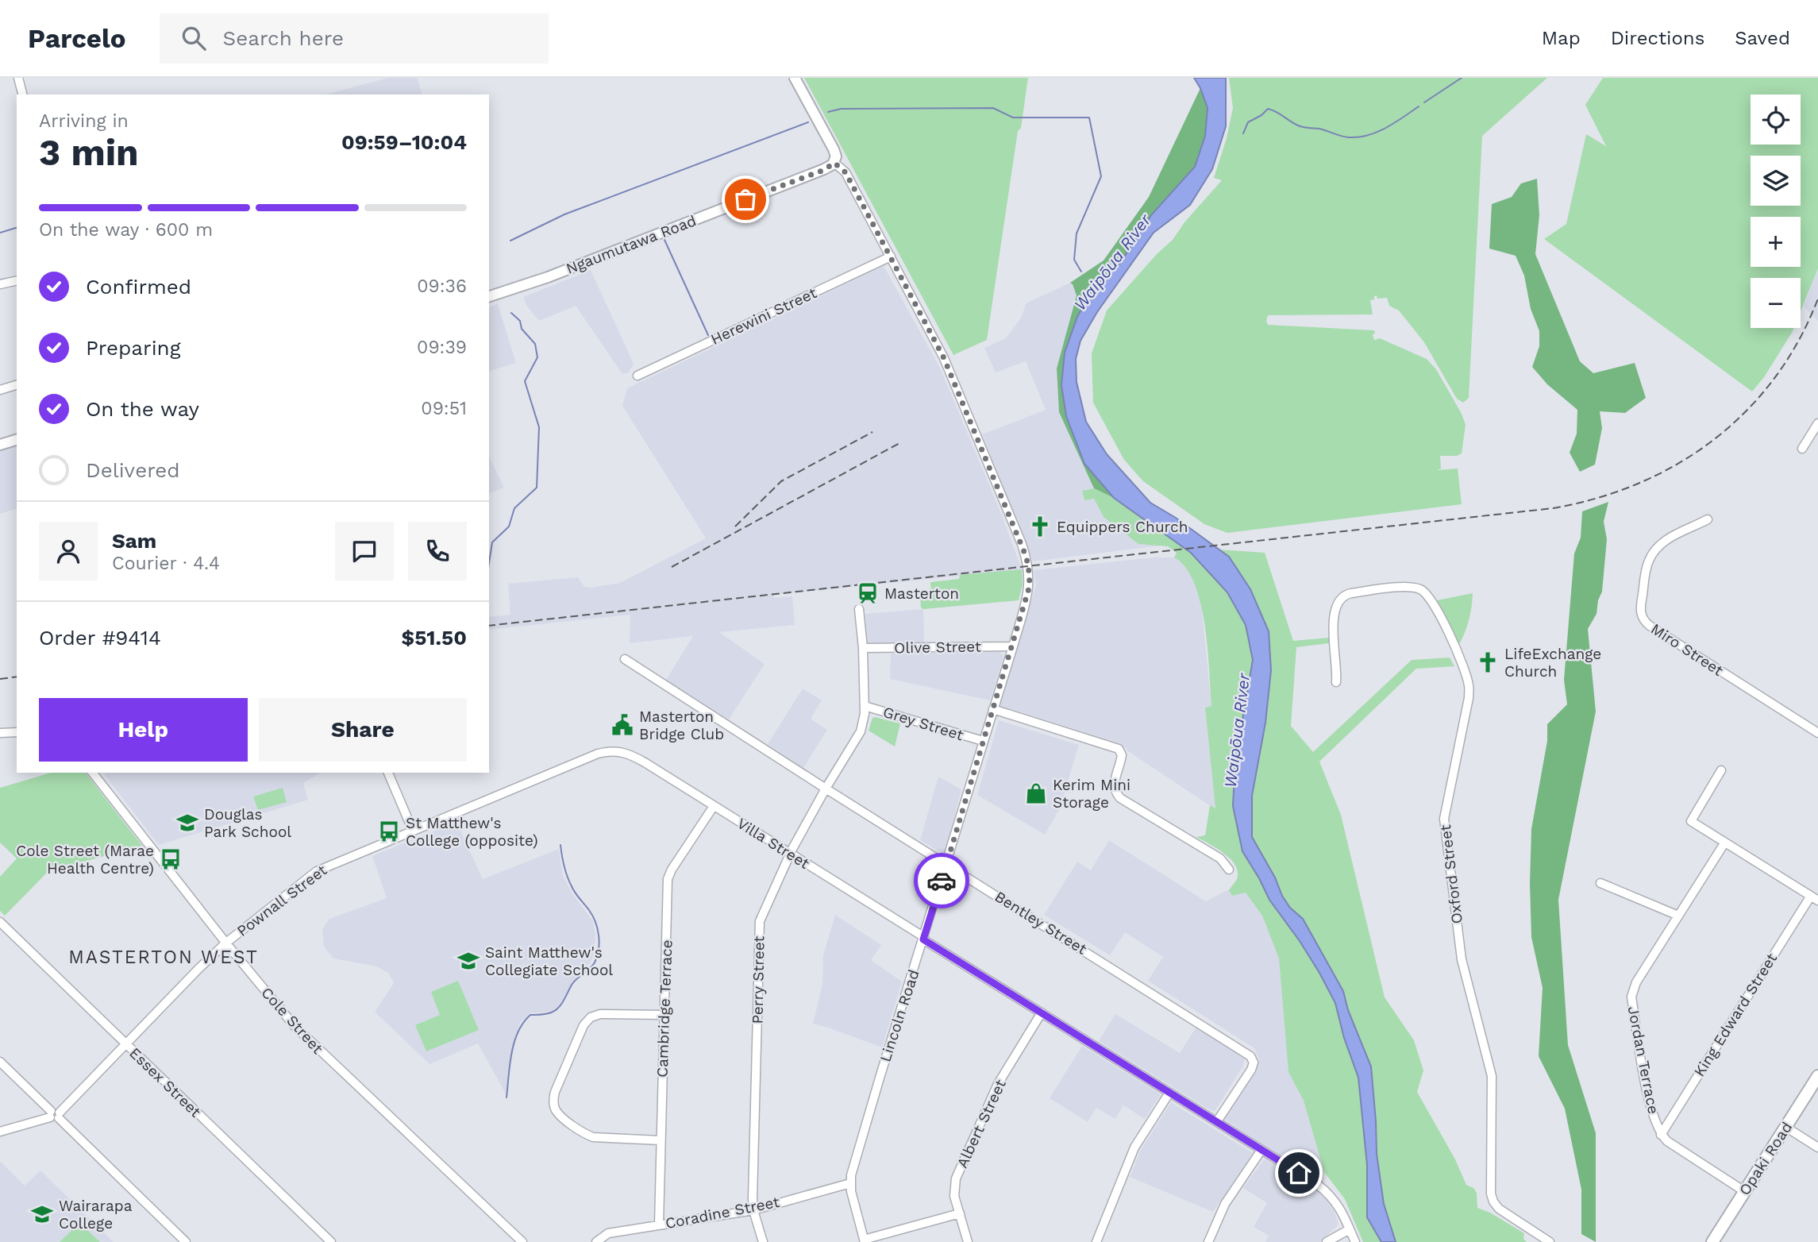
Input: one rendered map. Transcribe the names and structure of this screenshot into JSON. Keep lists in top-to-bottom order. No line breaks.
{"streets":{"highway":["Opaki Road"],"main road":["Ngaumutawa Road"],"street":["Herewini Street","Olive Street","Miro Street","Grey Street","Villa Street","Oxford Street","Pownall Street","Bentley Street","Perry Street","Cambridge Terrace","King Edward Street","Lincoln Road","Cole Street","Jordan Terrace","Essex Street","Albert Street","Coradine Street"]},"crossings":[["Herewini Street","Lincoln Road"],["Olive Street","Perry Street"],["Olive Street","Lincoln Road"],["Grey Street","Perry Street"],["Grey Street","Lincoln Road"],["Villa Street","Pownall Street"],["Villa Street","Bentley Street"],["Villa Street","Perry Street"],["Villa Street","Cambridge Terrace"],["Villa Street","Lincoln Road"],["Villa Street","Albert Street"],["Pownall Street","Cole Street"],["Pownall Street","Essex Street"],["Bentley Street","Perry Street"],["Bentley Street","Lincoln Road"],["Perry Street","Coradine Street"],["Cambridge Terrace","Coradine Street"],["King Edward Street","Jordan Terrace"],["Lincoln Road","Coradine Street"],["Jordan Terrace","Opaki Road"]],"districts":["MASTERTON WEST"],"water":["Waipōua River"],"places":{"church":["Equippers Church","LifeExchange Church"],"station":["Masterton"],"public building":["Masterton Bridge Club"],"shop":["Kerim Mini Storage"],"school or university":["Douglas Park School","Saint Matthew's Collegiate School","Wairarapa College"],"bus stop":["St Matthew's College (opposite)","Cole Street (Marae Health Centre)"]},"page":{"header":"Parcelo","search":"Search here","nav":["Map","Directions","Saved"],"map_buttons":["+","−"],"heading":["3 min","Arriving in","09:59–10:04"],"panel":["Sam","Courier · 4.4","Order #9414","$51.50"],"bar":"On the way · 600 m","list":[["Confirmed","09:36"],["Preparing","09:39"],["On the way","09:51"],"Delivered"],"buttons":["Help","Share"]}}
